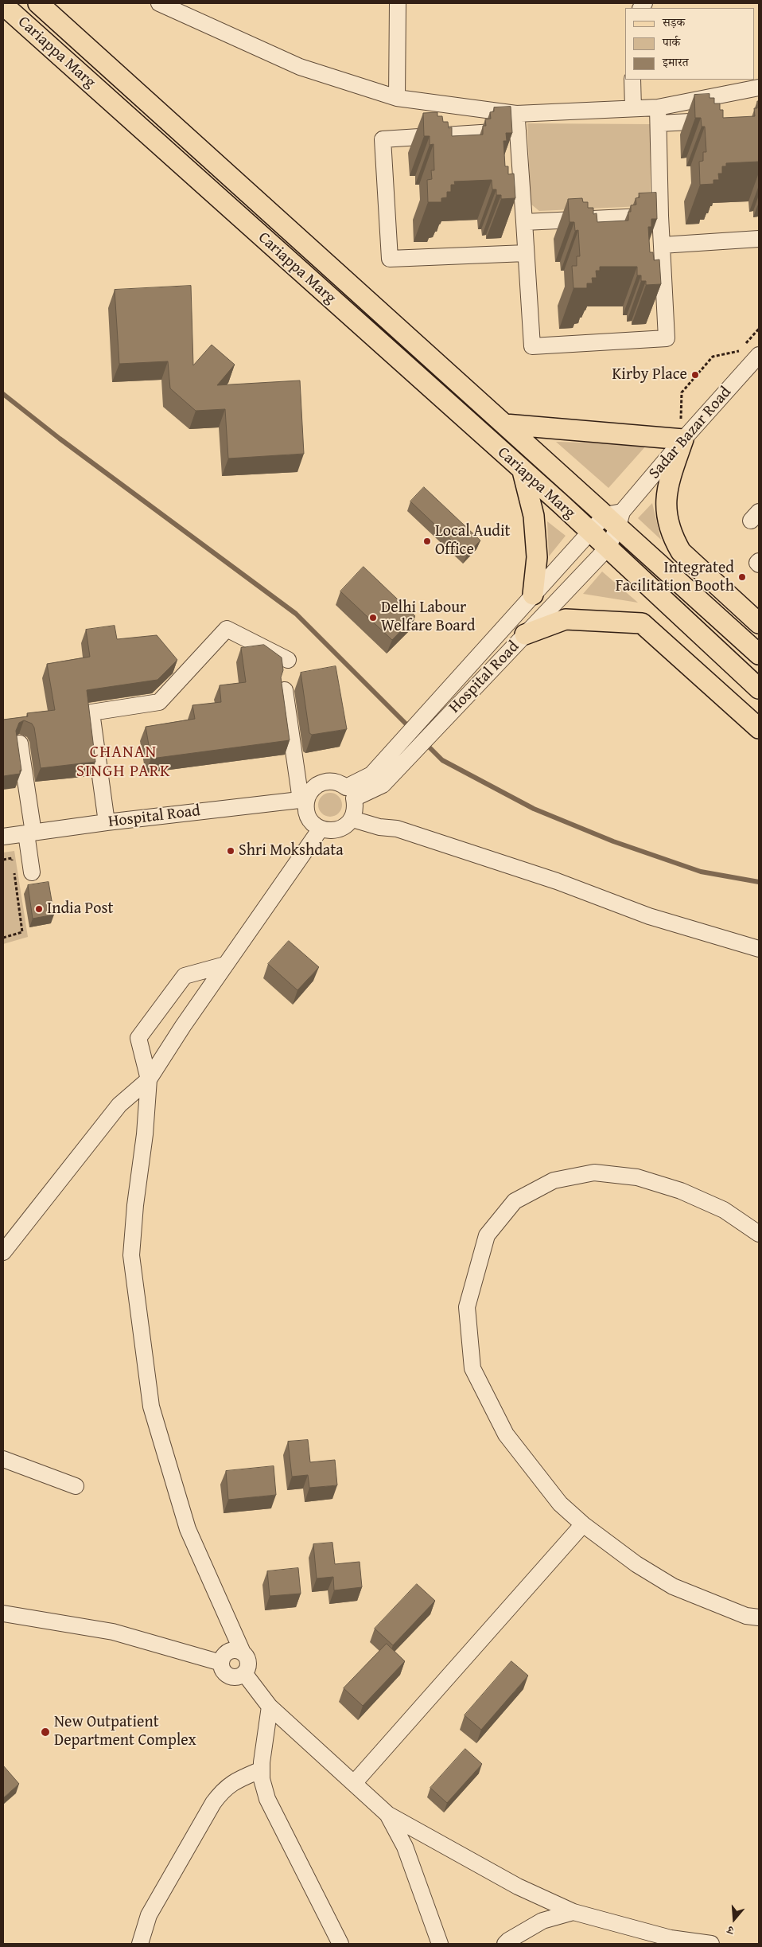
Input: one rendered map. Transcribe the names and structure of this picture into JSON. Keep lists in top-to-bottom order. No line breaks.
{"streets":{"main road":["Cariappa Marg"],"street":["Sadar Bazar Road","Hospital Road"]},"crossings":[["Cariappa Marg","Sadar Bazar Road"],["Cariappa Marg","Hospital Road"],["Sadar Bazar Road","Hospital Road"]],"districts":["CHANAN SINGH PARK"],"places":["Kirby Place","Local Audit Office","Integrated Facilitation Booth","Delhi Labour Welfare Board","Shri Mokshdata","India Post","New Outpatient Department Complex"],"legend":["सड़क","पार्क","इमारत"],"north":"bottom"}
